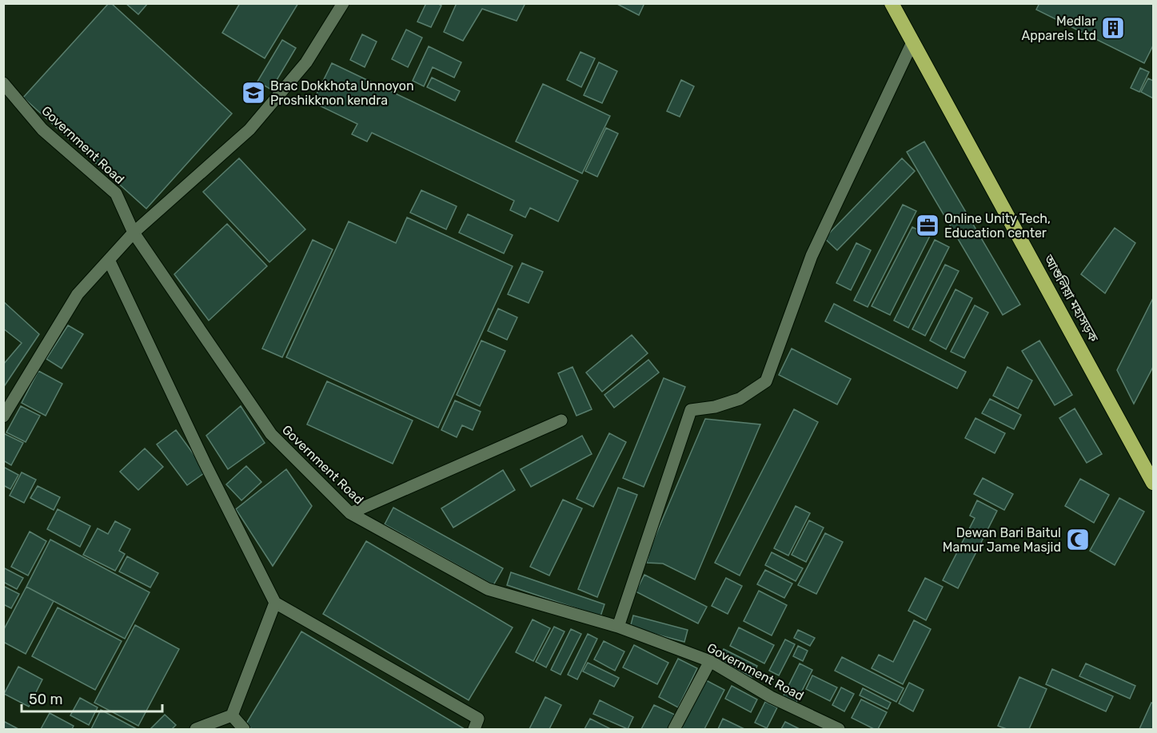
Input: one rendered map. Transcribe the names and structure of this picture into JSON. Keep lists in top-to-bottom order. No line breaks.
{"streets":{"highway":["আশুলিয়া মহাসড়ক"],"street":["Government Road"]},"places":{"building":["Medlar Apparels Ltd"],"school or university":["Brac Dokkhota Unnoyon Proshikknon kendra"],"office":["Online Unity Tech, Education center"],"mosque":["Dewan Bari Baitul Mamur Jame Masjid"]},"scale_bar":"50 m"}
